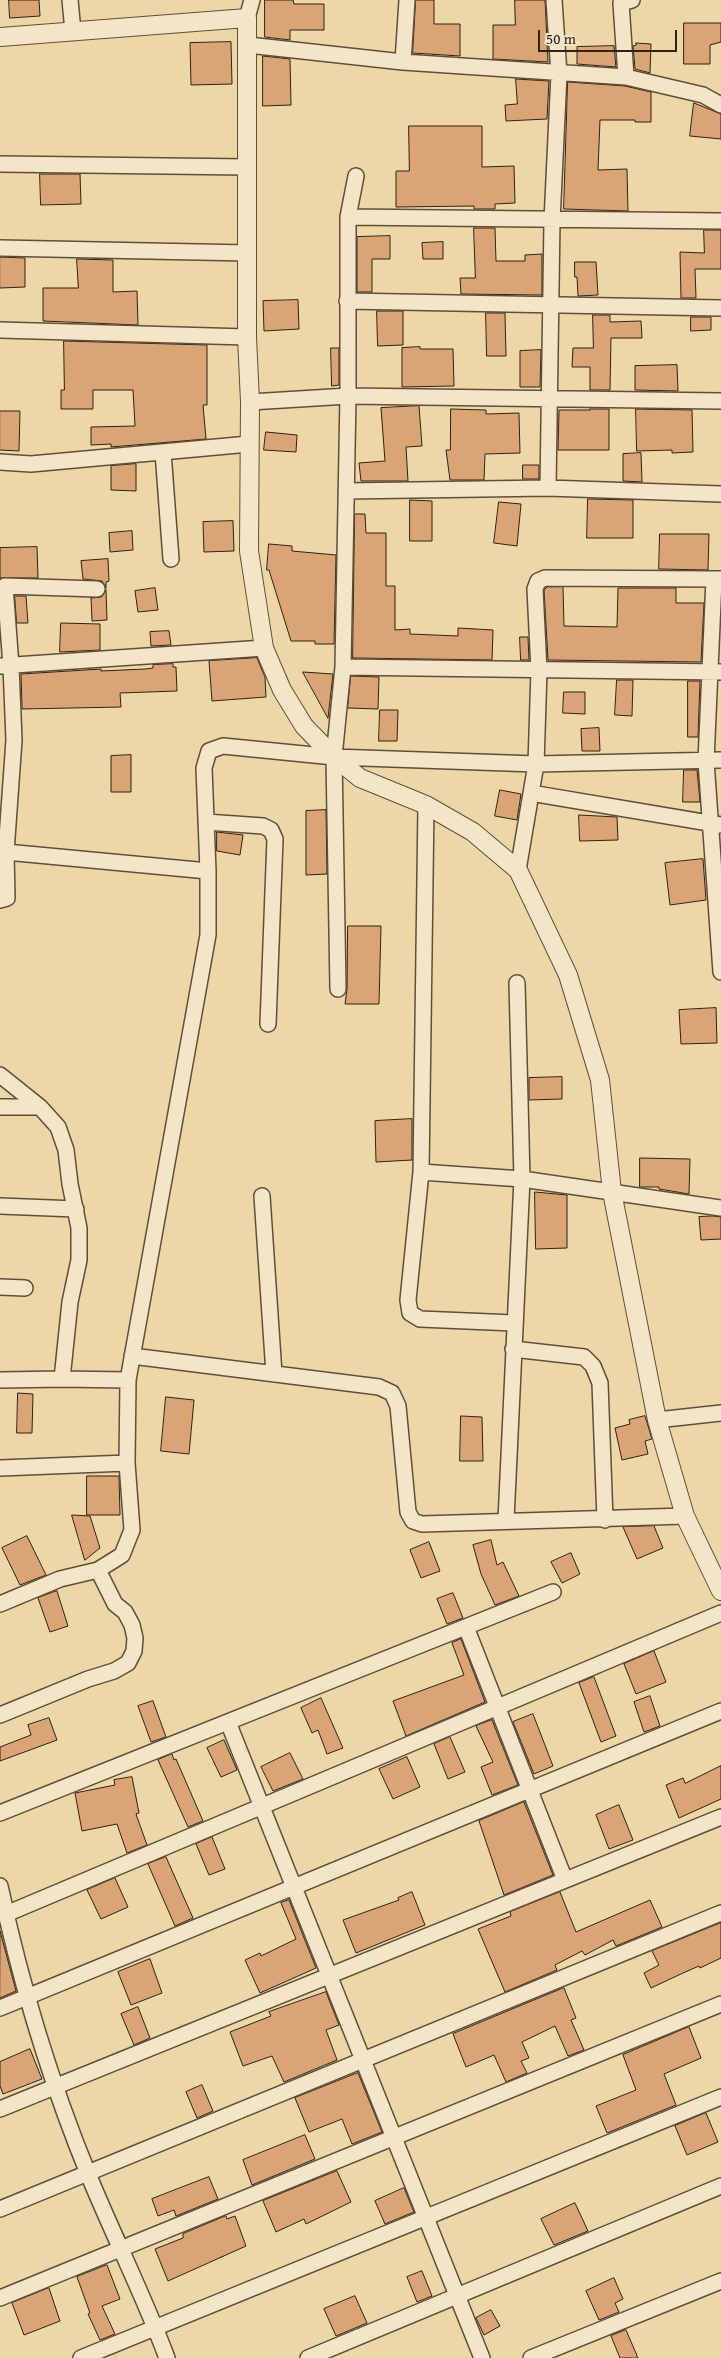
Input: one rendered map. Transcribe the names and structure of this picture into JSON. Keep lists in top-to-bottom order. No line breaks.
{"scale_bar":"50 m"}
